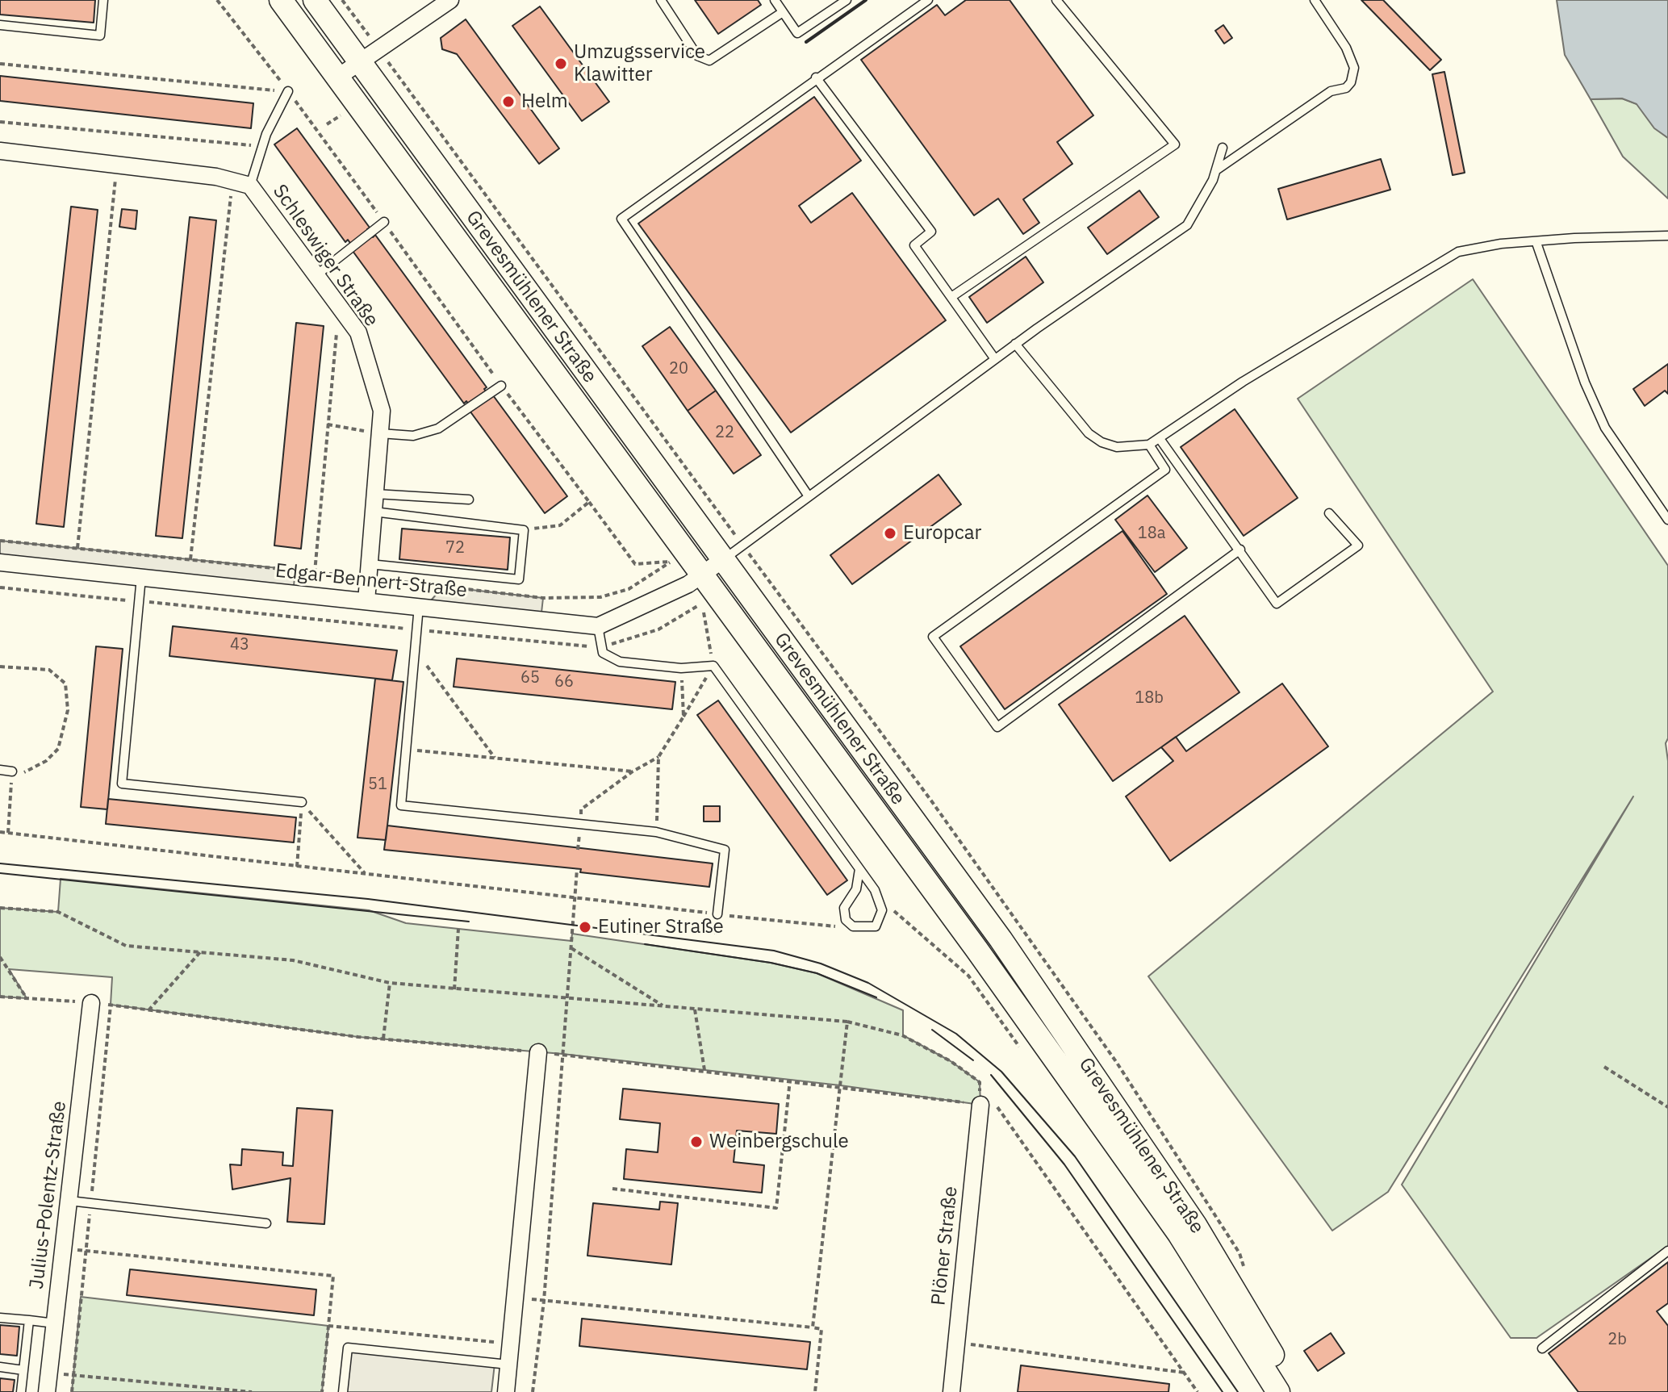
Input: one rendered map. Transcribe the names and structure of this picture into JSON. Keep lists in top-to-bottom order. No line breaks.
{"streets":{"street":["Schleswiger Straße","Grevesmühlener Straße","Edgar-Bennert-Straße","Julius-Polentz-Straße","Plöner Straße"]},"crossings":[["Schleswiger Straße","Edgar-Bennert-Straße"]],"places":["Umzugsservice Klawitter","Helm","Europcar","Eutiner Straße","Weinbergschule"],"house_numbers":["20","22","18a","72","43","65","66","18b","51","2b"]}
